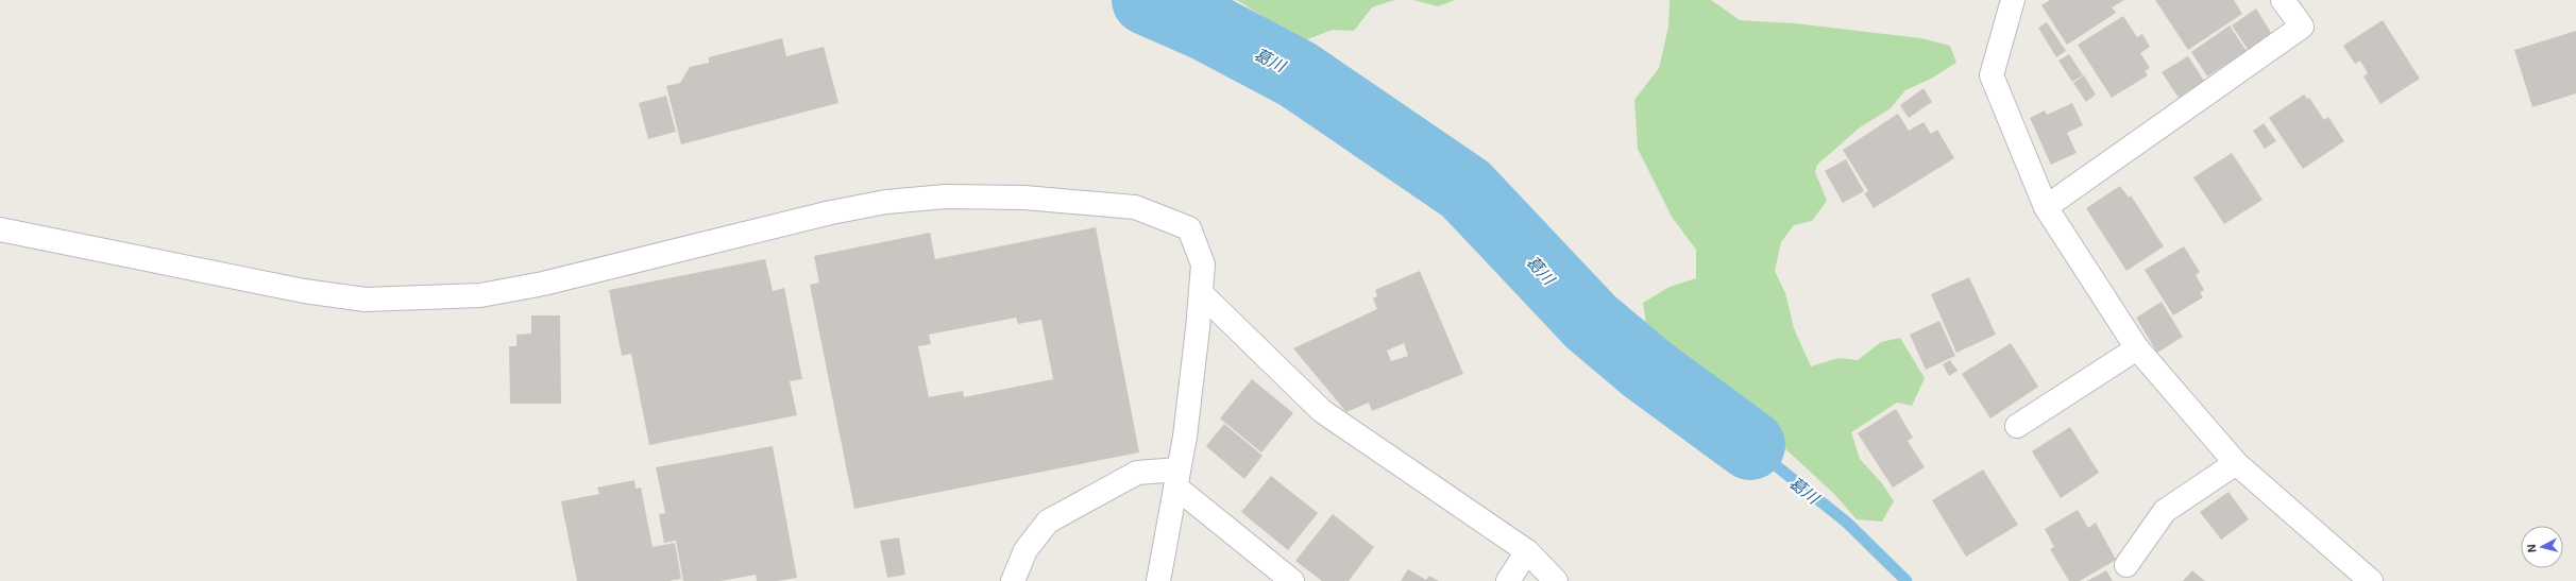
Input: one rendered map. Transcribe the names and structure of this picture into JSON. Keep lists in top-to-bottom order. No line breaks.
{"water":["葛川"],"north":"left"}
